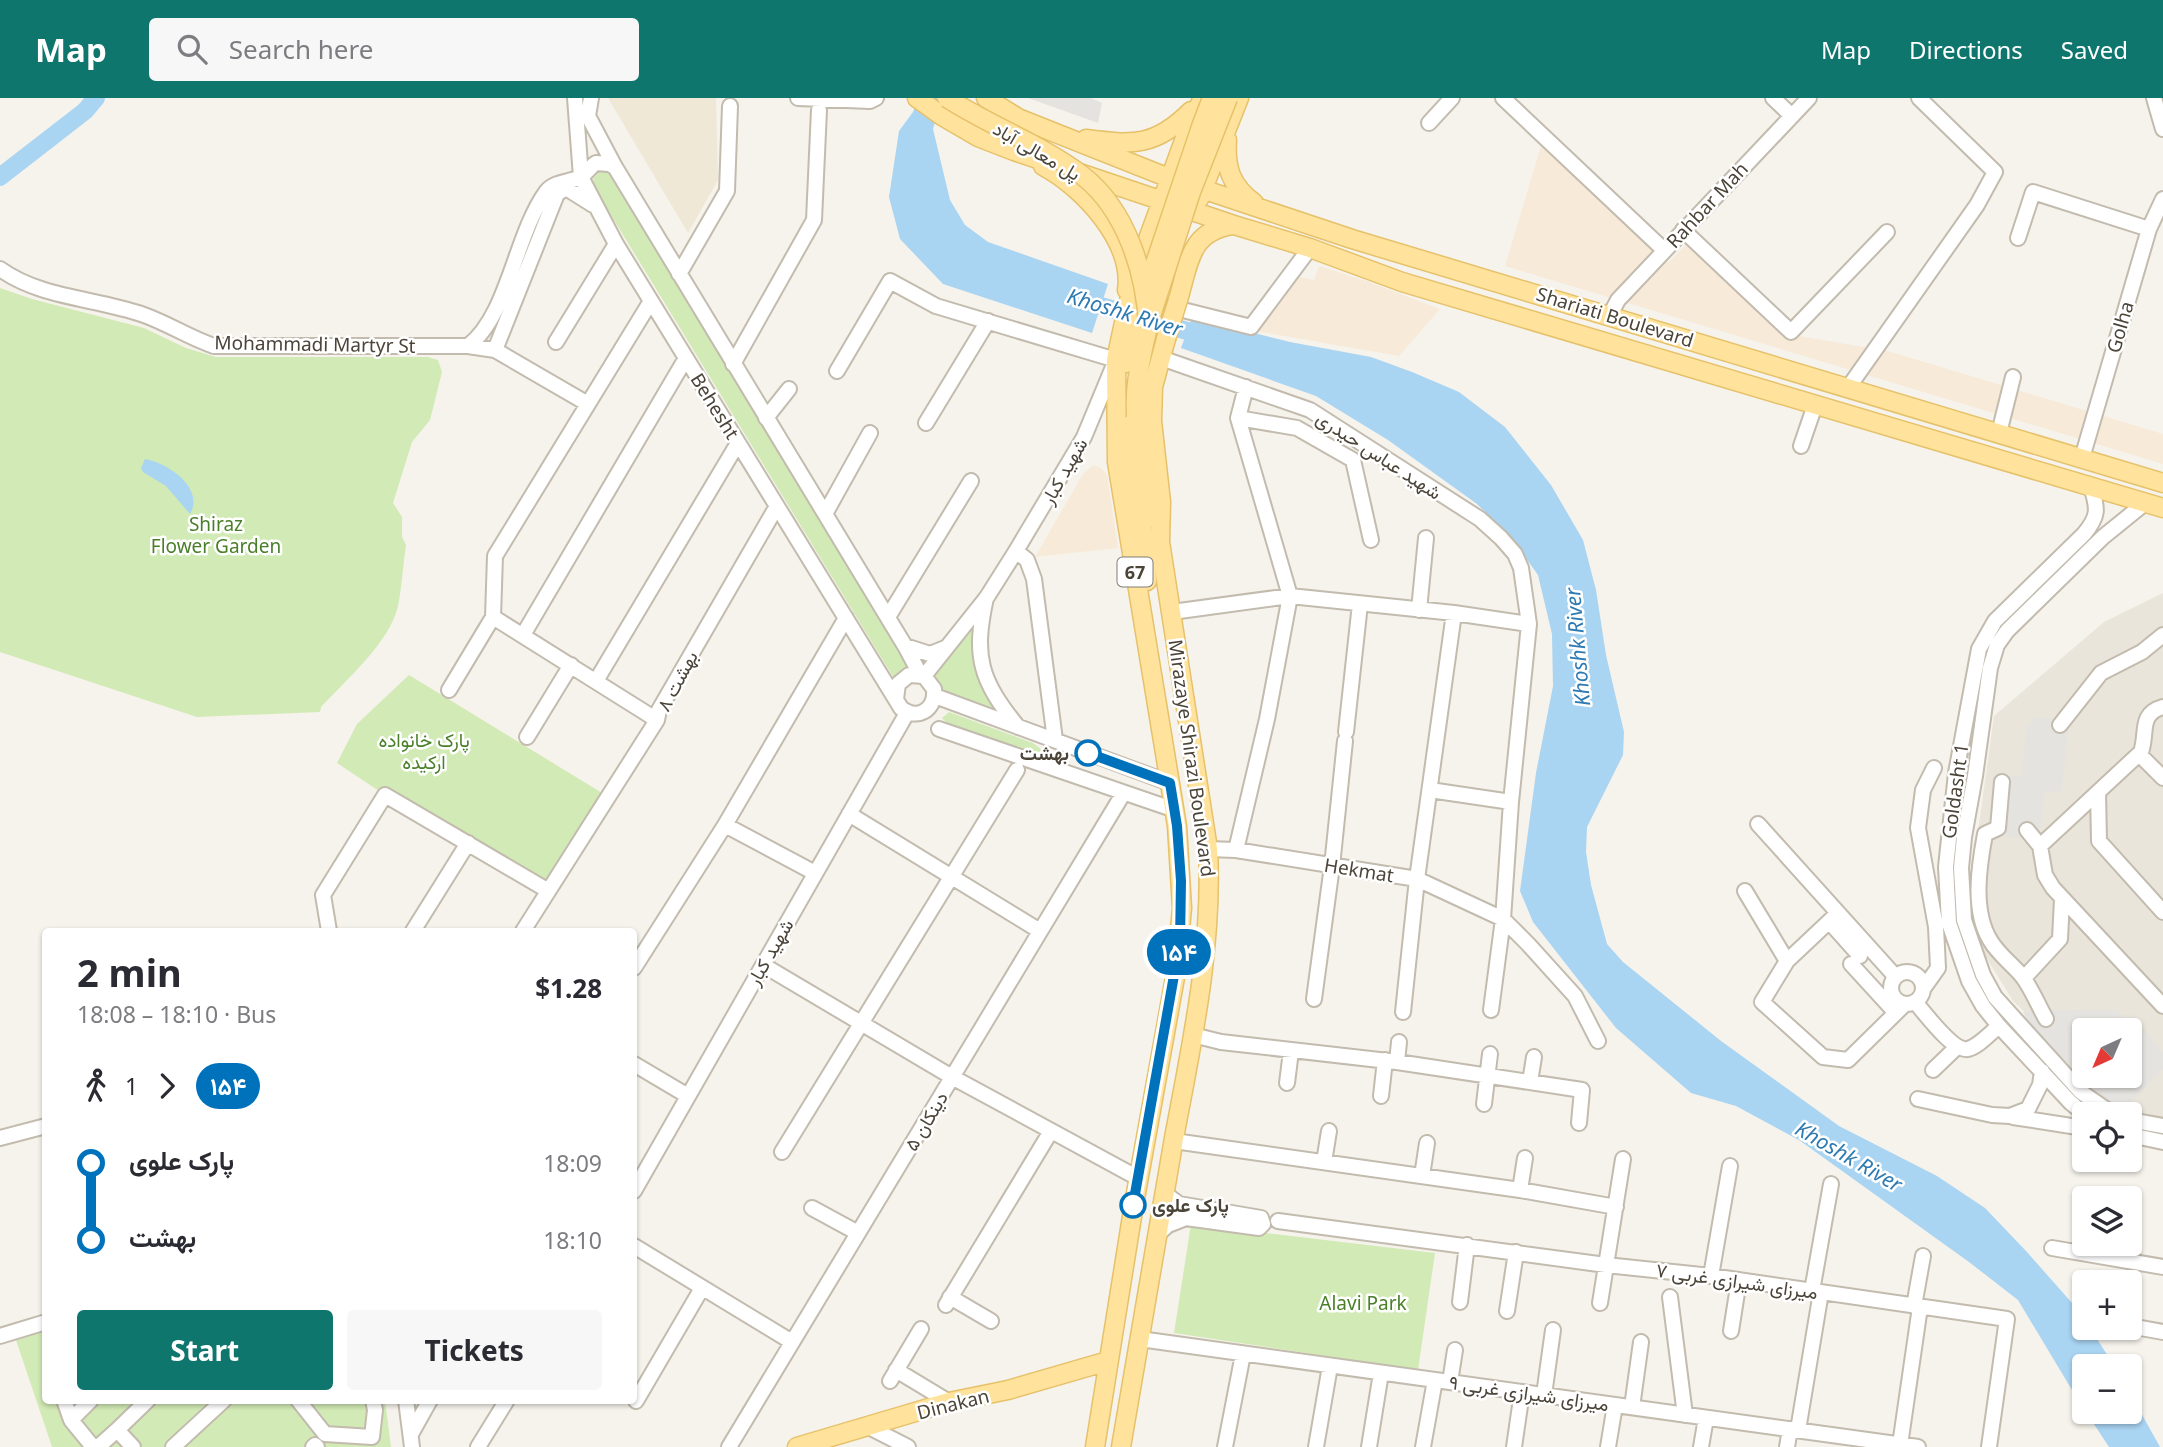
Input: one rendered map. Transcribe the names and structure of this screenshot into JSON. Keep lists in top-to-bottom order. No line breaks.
{"streets":{"main road":["پل معالی آباد","Shariati Boulevard","67","Mirazaye Shirazi Boulevard","Dinakan"],"street":["Rahbar Mah","Golha","Mohammadi Martyr St","Behesht","شهید عباس حیدری","شهید کبار","۸ بهشت","Goldasht 1","Hekmat","۵ دینکان","۷ میرزای شیرازی غربی","میرزای شیرازی غربی ۹"]},"crossings":[["Rahbar Mah","Shariati Boulevard"],["Shariati Boulevard","Golha"],["Shariati Boulevard","Goldasht 1"],["Behesht","شهید کبار"],["Behesht","۸ بهشت"],["شهید عباس حیدری","Mirazaye Shirazi Boulevard"],["شهید عباس حیدری","Hekmat"],["شهید کبار","Mirazaye Shirazi Boulevard"],["Mirazaye Shirazi Boulevard","Hekmat"],["Mirazaye Shirazi Boulevard","میرزای شیرازی غربی ۹"],["Mirazaye Shirazi Boulevard","Dinakan"]],"water":["Khoshk River"],"parks":["Shiraz Flower Garden","پارک خانواده ارکیده","Alavi Park"],"places":["بهشت","پارک علوی"],"lines":["bus line ۱۵۴"],"north":"bottom left","page":{"header":"Map","search":"Search here","nav":["Map","Directions","Saved"],"on_map":"۱۵۴","heading":["2 min","18:08 – 18:10 · Bus","$1.28"],"map_buttons":["+","−"],"legs":["1","۱۵۴"],"list":[{"name":"پارک علوی","value":"18:09"},{"name":"بهشت","value":"18:10"}],"buttons":["Start","Tickets"]}}
